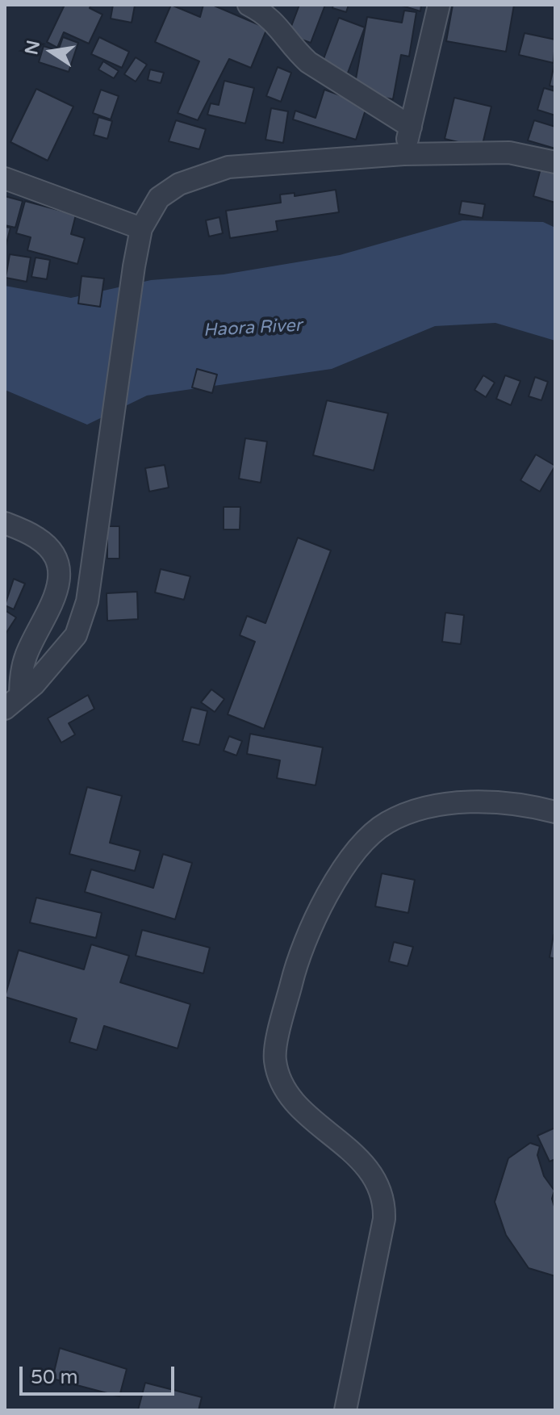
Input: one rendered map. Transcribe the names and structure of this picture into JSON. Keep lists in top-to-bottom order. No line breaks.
{"water":["Haora River"],"scale_bar":"50 m","north":"left"}
